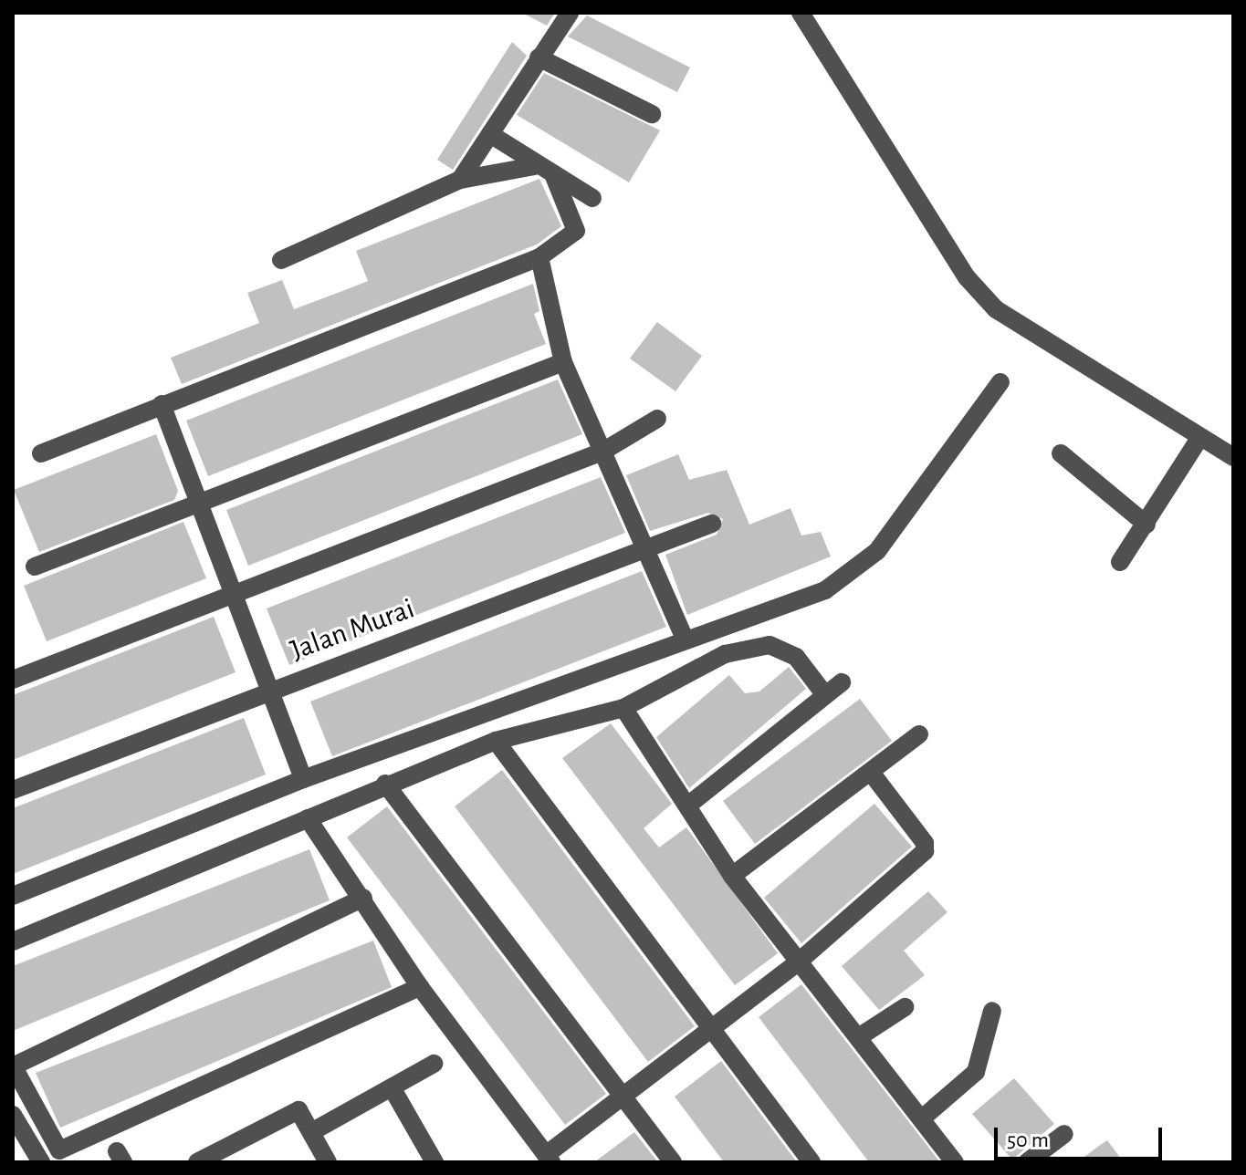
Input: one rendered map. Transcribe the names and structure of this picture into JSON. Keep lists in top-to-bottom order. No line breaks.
{"streets":{"street":["Jalan Murai"]},"scale_bar":"50 m"}
